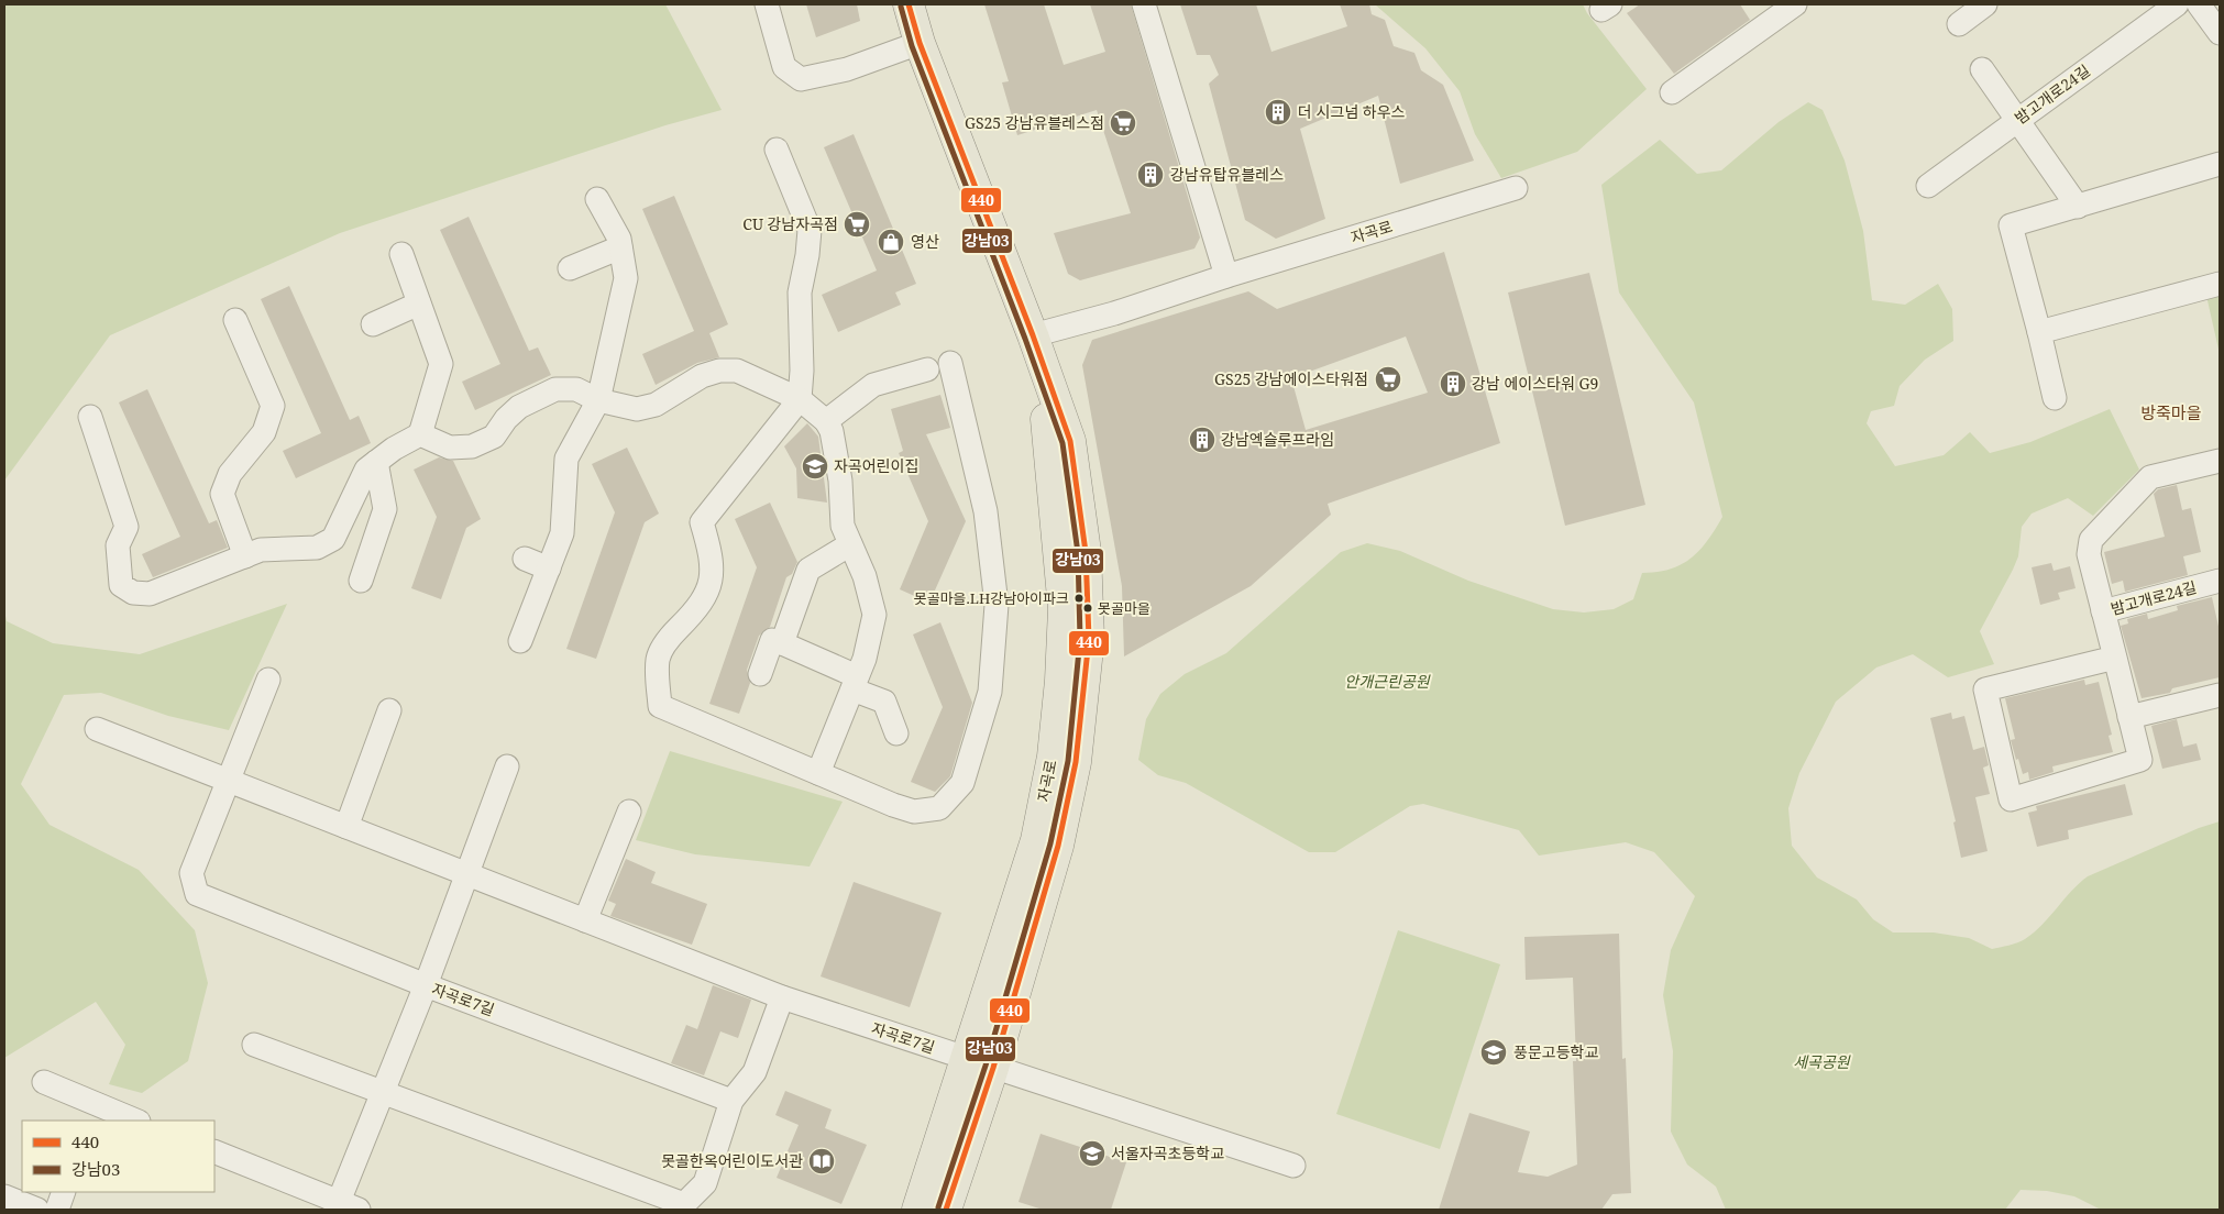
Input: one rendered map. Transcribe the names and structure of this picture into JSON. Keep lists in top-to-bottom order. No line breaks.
{"streets":{"main road":["자곡로"],"street":["밤고개로24길","자곡로7길"]},"crossings":[["자곡로","자곡로7길"]],"districts":["방죽마을"],"parks":["안개근린공원","세곡공원"],"places":{"building":["더 시그넘 하우스","강남유탑유블레스","강남 에이스타워 G9","강남엑슬루프라임"],"supermarket":["GS25 강남유블레스점","CU 강남자곡점","GS25 강남에이스타워점"],"shop":["영산"],"school or university":["자곡어린이집","풍문고등학교","서울자곡초등학교"],"other":["못골마을.LH강남아이파크","못골마을"],"library":["못골한옥어린이도서관"]},"lines":["transit line 440","transit line 강남03"],"legend":["440","강남03"]}
